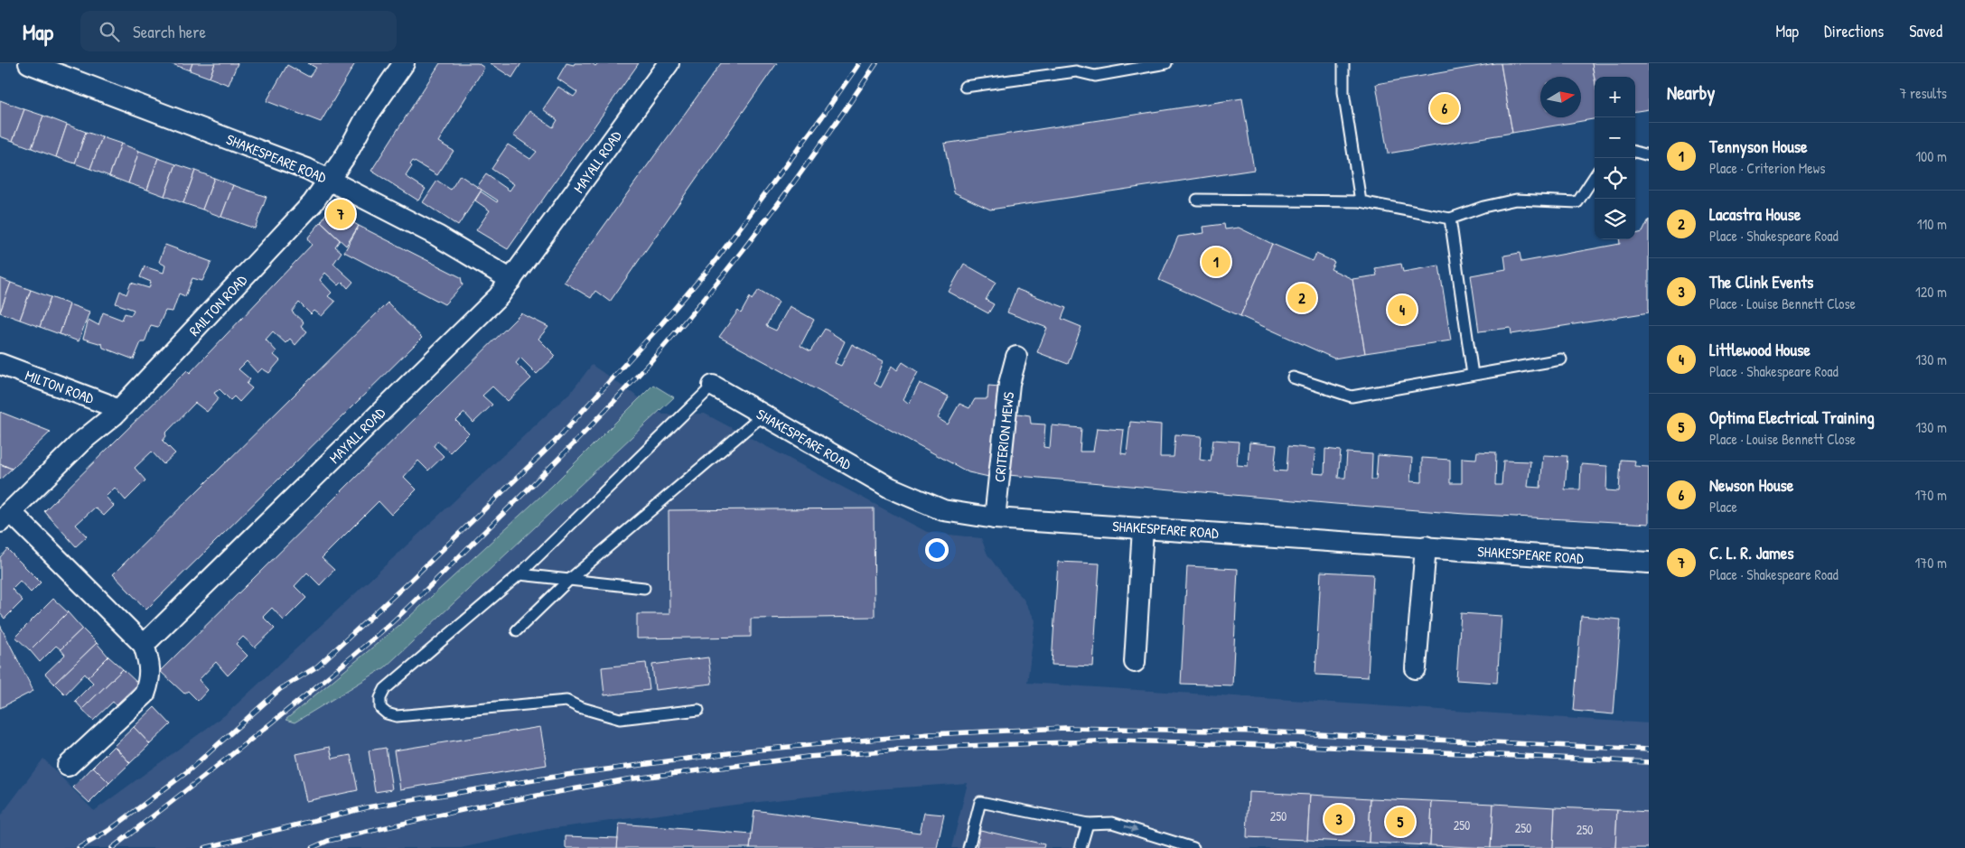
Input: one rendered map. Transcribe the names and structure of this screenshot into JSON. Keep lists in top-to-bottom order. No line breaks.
{"streets":{"street":["SHAKESPEARE ROAD","MAYALL ROAD","RAILTON ROAD","MILTON ROAD","CRITERION MEWS"]},"crossings":[["SHAKESPEARE ROAD","MAYALL ROAD"],["SHAKESPEARE ROAD","RAILTON ROAD"],["SHAKESPEARE ROAD","CRITERION MEWS"],["RAILTON ROAD","MILTON ROAD"]],"house_numbers":["250","250","250","250"],"north":"right","page":{"header":"Map","search":"Search here","nav":["Map","Directions","Saved"],"heading":["Nearby","7 results"],"map_buttons":["+","−"],"pins":["6","7","1","2","4","3","5"],"list":[{"mark":"1","name":"Tennyson House","note":"Place · Criterion Mews","value":"100 m"},{"mark":"2","name":"Lacastra House","note":"Place · Shakespeare Road","value":"110 m"},{"mark":"3","name":"The Clink Events","note":"Place · Louise Bennett Close","value":"120 m"},{"mark":"4","name":"Littlewood House","note":"Place · Shakespeare Road","value":"130 m"},{"mark":"5","name":"Optima Electrical Training","note":"Place · Louise Bennett Close","value":"130 m"},{"mark":"6","name":"Newson House","note":"Place","value":"170 m"},{"mark":"7","name":"C. L. R. James","note":"Place · Shakespeare Road","value":"170 m"}]}}
